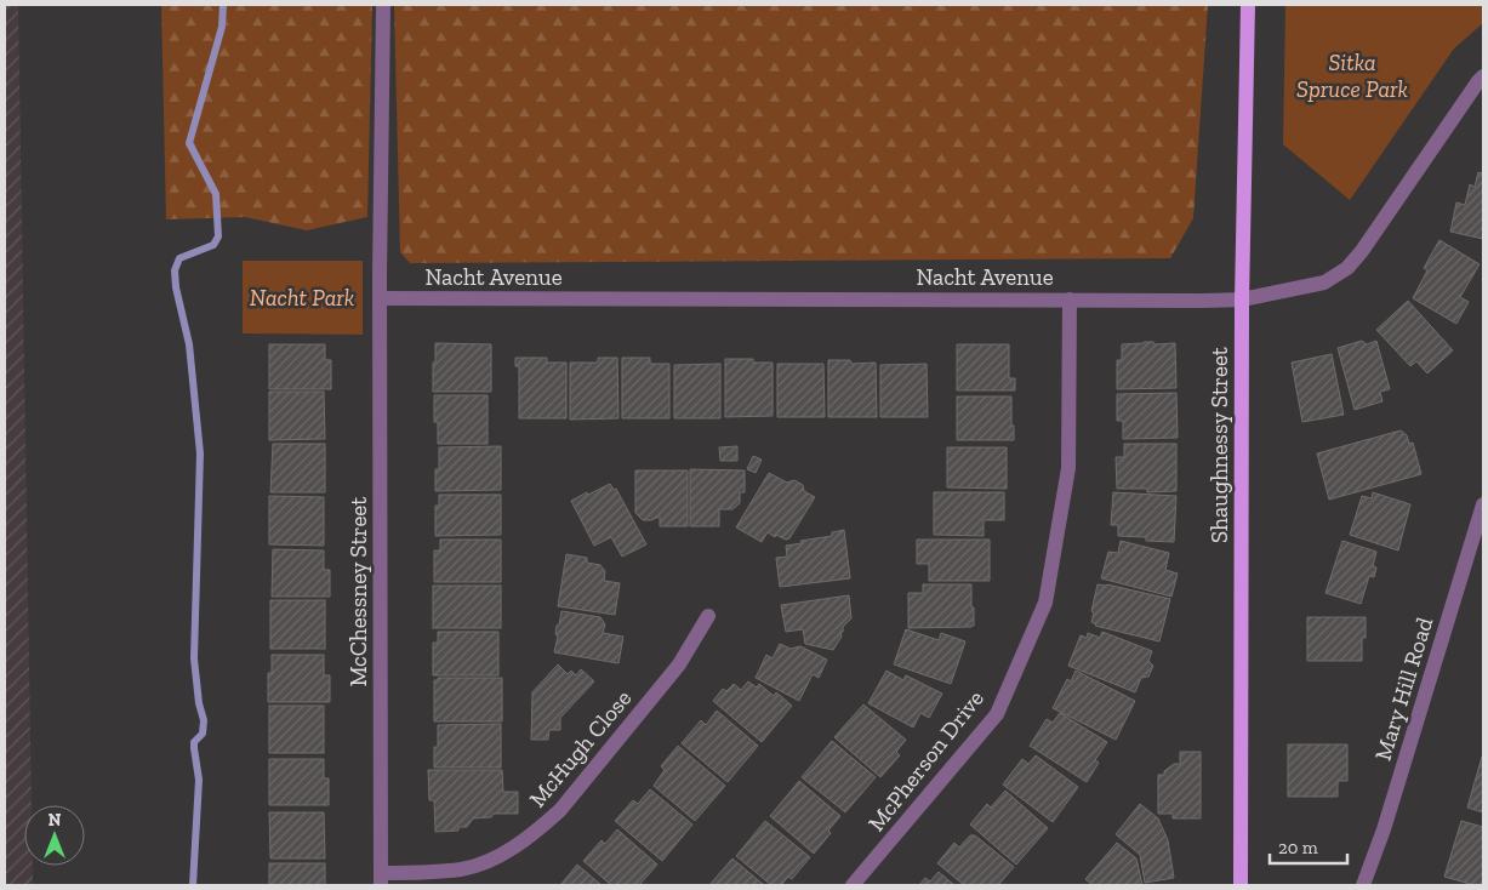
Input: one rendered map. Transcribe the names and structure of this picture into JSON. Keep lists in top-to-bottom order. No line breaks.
{"streets":{"main road":["Shaughnessy Street"],"street":["Nacht Avenue","McChessney Street","Mary Hill Road","McHugh Close","McPherson Drive"]},"crossings":[["Nacht Avenue","Shaughnessy Street"],["Nacht Avenue","McChessney Street"],["Nacht Avenue","McPherson Drive"],["McChessney Street","McHugh Close"]],"parks":["Sitka Spruce Park","Nacht Park"],"scale_bar":"20 m","north":"top"}
